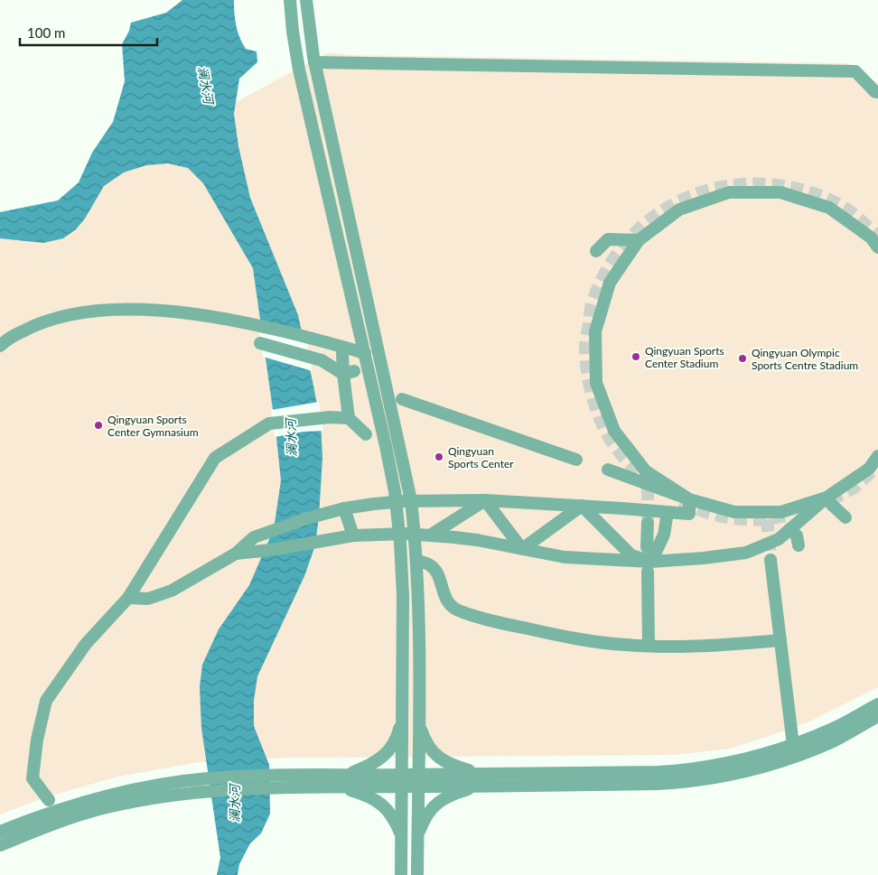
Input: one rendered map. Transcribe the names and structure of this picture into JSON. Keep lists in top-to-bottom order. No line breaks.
{"water":["澜水河"],"places":["Qingyuan Sports Center Stadium","Qingyuan Olympic Sports Centre Stadium","Qingyuan Sports Center Gymnasium","Qingyuan Sports Center"],"scale_bar":"100 m"}
